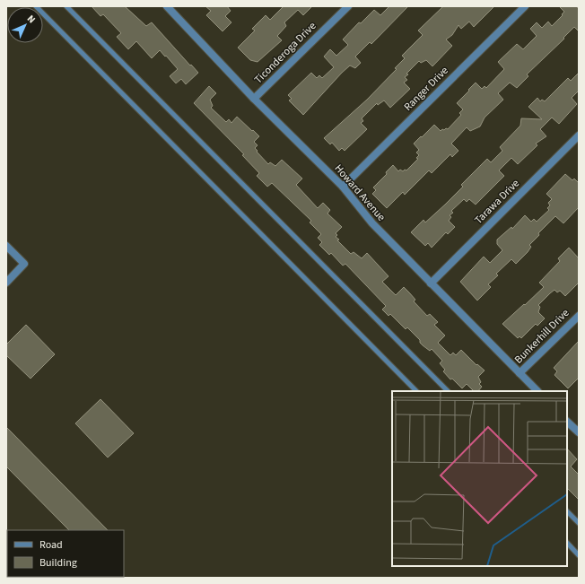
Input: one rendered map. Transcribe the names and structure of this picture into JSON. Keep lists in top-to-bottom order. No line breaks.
{"streets":{"street":["Ticonderoga Drive","Ranger Drive","Howard Avenue","Tarawa Drive","Bunkerhill Drive"]},"crossings":[["Ticonderoga Drive","Howard Avenue"],["Ranger Drive","Howard Avenue"],["Howard Avenue","Tarawa Drive"],["Howard Avenue","Bunkerhill Drive"]],"legend":["Road","Building"],"north":"top right"}
